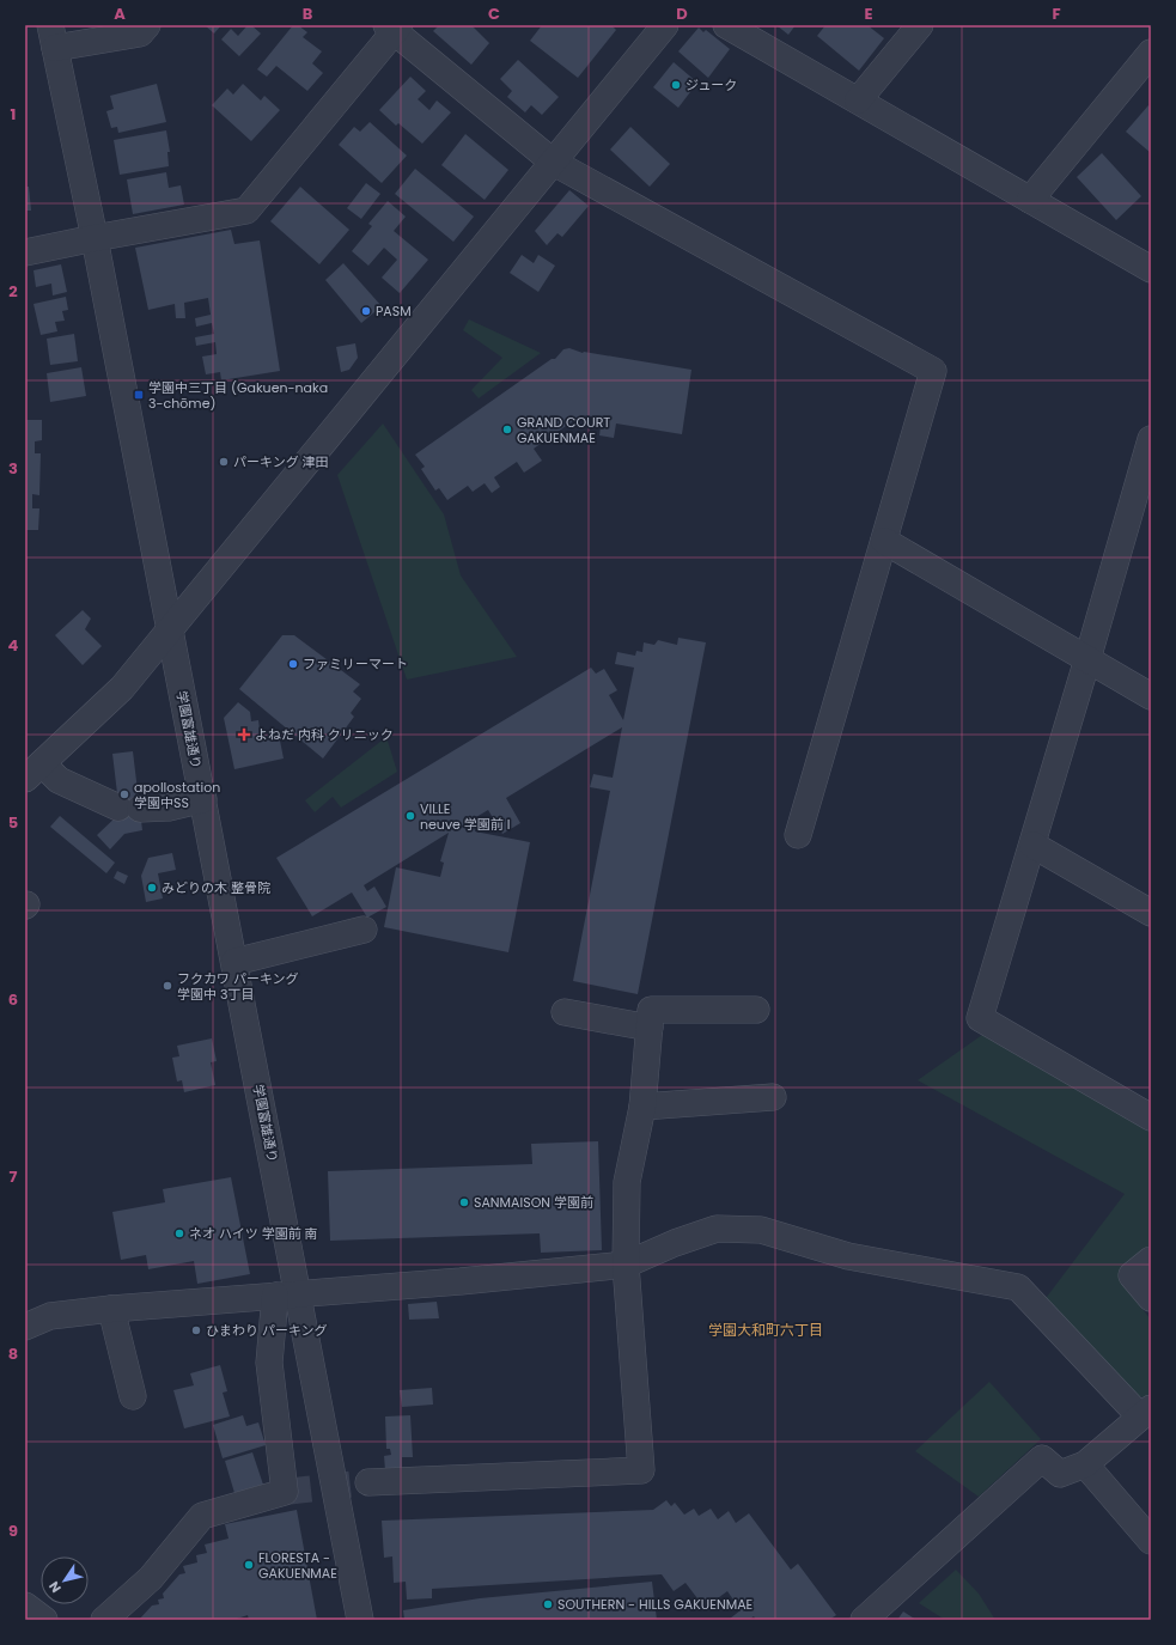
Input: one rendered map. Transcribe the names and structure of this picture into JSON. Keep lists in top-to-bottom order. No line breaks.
{"streets":{"street":["学園富雄通り"]},"districts":["学園大和町六丁目"],"places":{"other":["ジューク","PASM","GRAND COURT GAKUENMAE","パーキング 津田","ファミリーマート","apollostation 学園中SS","VILLE neuve 学園前 I","みどりの木 整骨院","フクカワ パーキング 学園中 3丁目","SANMAISON 学園前","ネオ ハイツ 学園前 南","ひまわり パーキング","FLORESTA - GAKUENMAE","SOUTHERN - HILLS GAKUENMAE"],"transit":["学園中三丁目 (Gakuen-naka 3-chōme)"],"health":["よねだ 内科 クリニック"]},"north":"bottom left","grid":{"columns":["A","B","C","D","E","F"],"rows":["1","2","3","4","5","6","7","8","9"]}}
